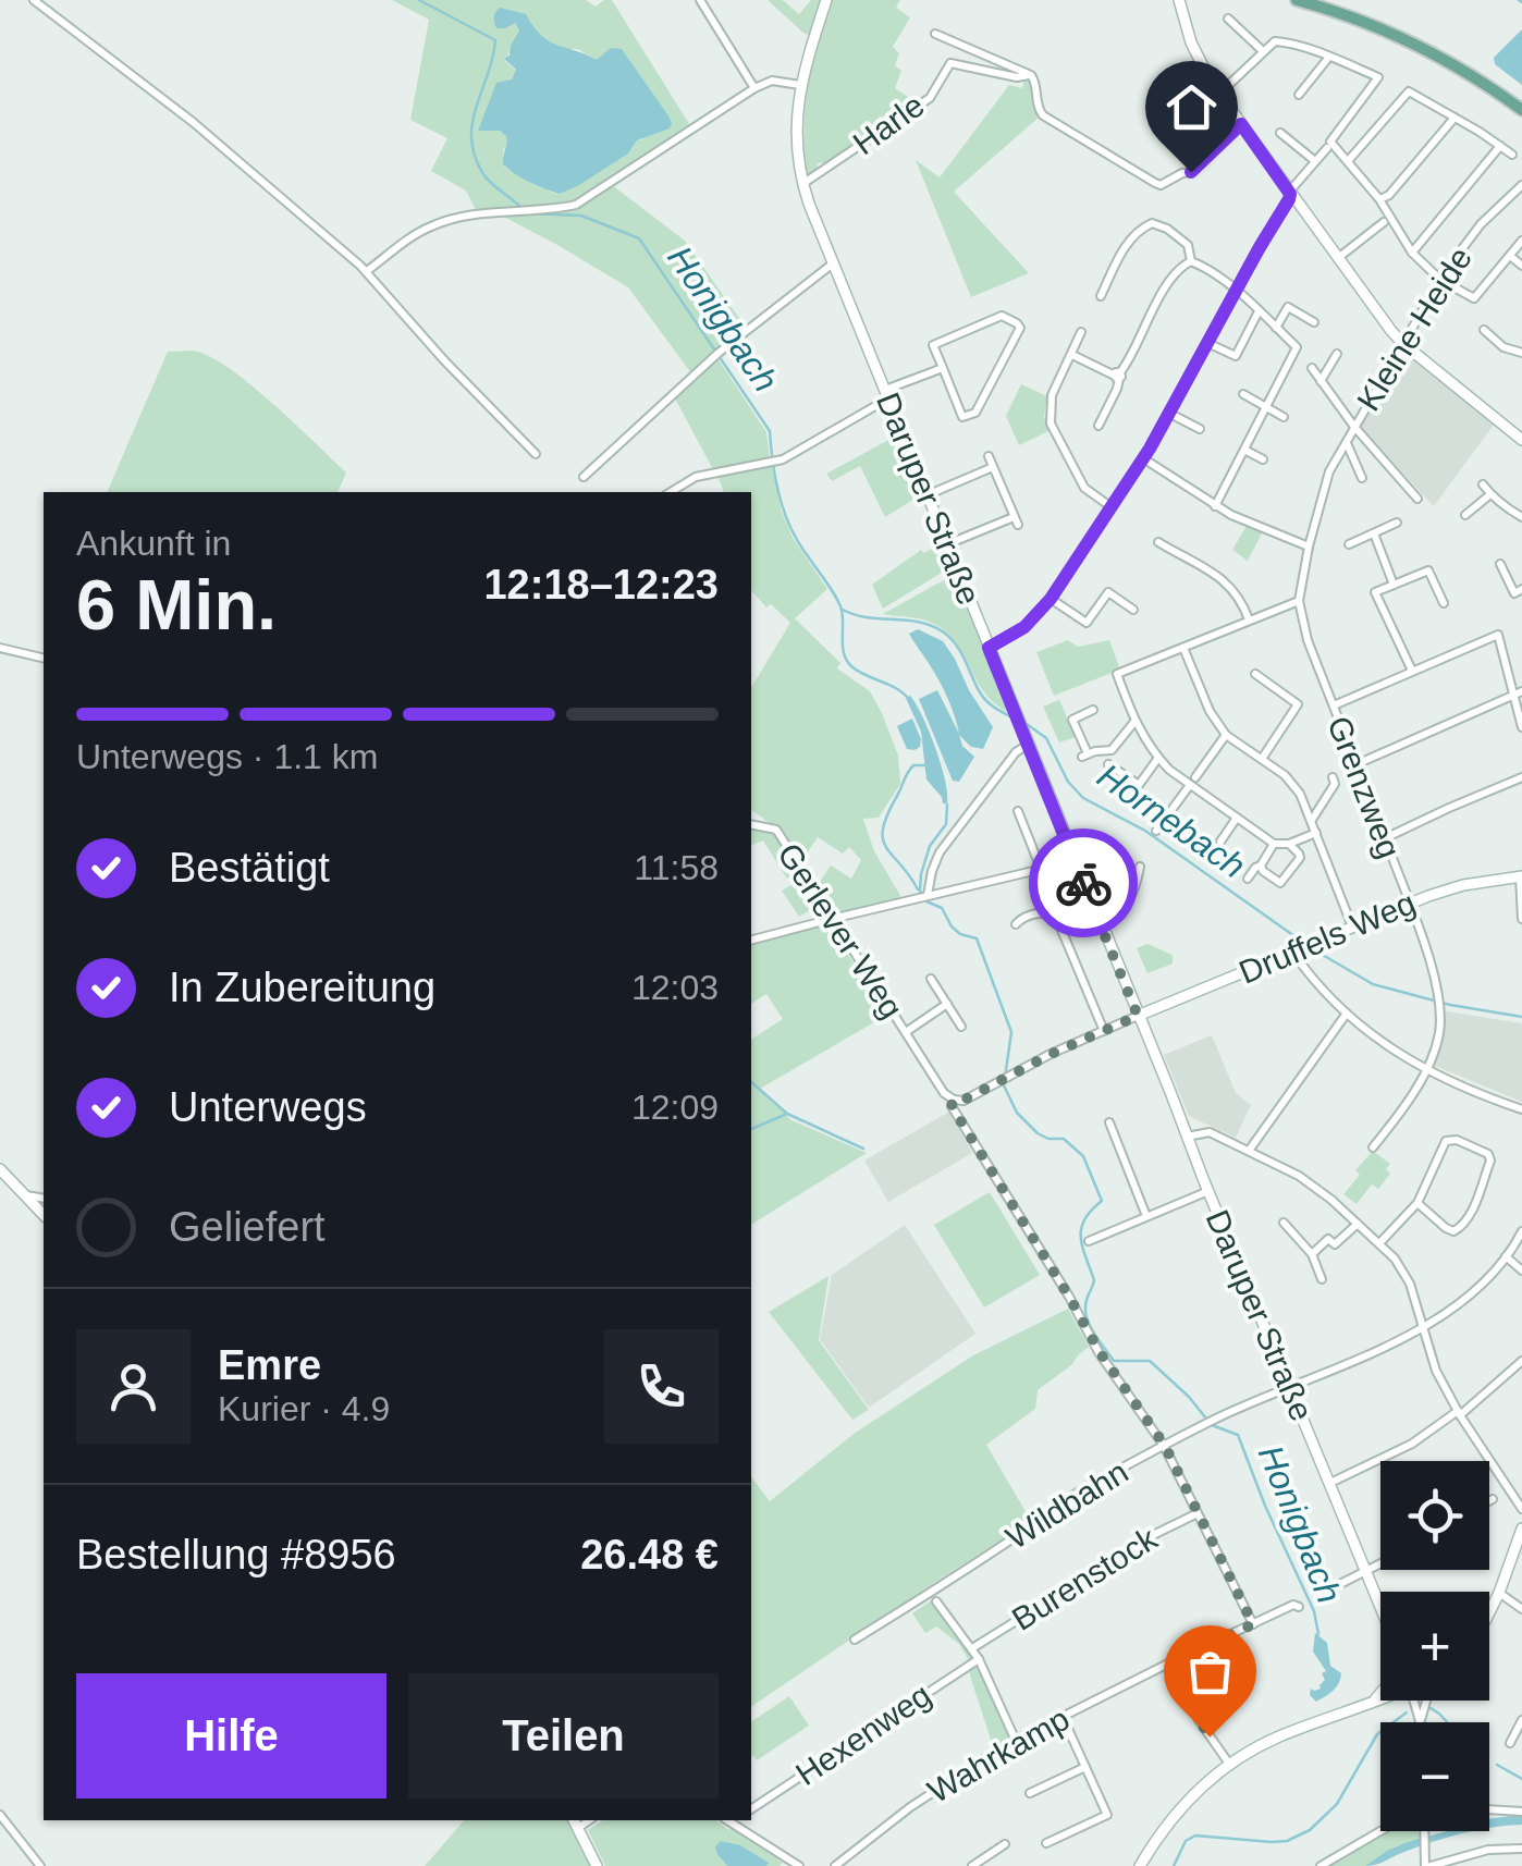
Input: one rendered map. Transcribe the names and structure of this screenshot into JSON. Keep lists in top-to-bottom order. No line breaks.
{"streets":{"street":["Harle","Kleine Heide","Daruper Straße","Grenzweg","Gerlever Weg","Druffels Weg","Wildbahn","Burenstock","Hexenweg","Wahrkamp"]},"crossings":[["Harle","Daruper Straße"],["Kleine Heide","Grenzweg"],["Daruper Straße","Druffels Weg"],["Daruper Straße","Wildbahn"],["Grenzweg","Druffels Weg"],["Gerlever Weg","Wildbahn"],["Gerlever Weg","Burenstock"],["Gerlever Weg","Wahrkamp"]],"water":["Honigbach","Hornebach"],"page":{"heading":["6 Min.","Ankunft in","12:18–12:23"],"panel":["Emre","Kurier · 4.9","Bestellung #8956","26.48 €"],"bar":"Unterwegs · 1.1 km","list":[["Bestätigt","11:58"],["In Zubereitung","12:03"],["Unterwegs","12:09"],"Geliefert"],"map_buttons":["+","−"],"buttons":["Hilfe","Teilen"]}}
